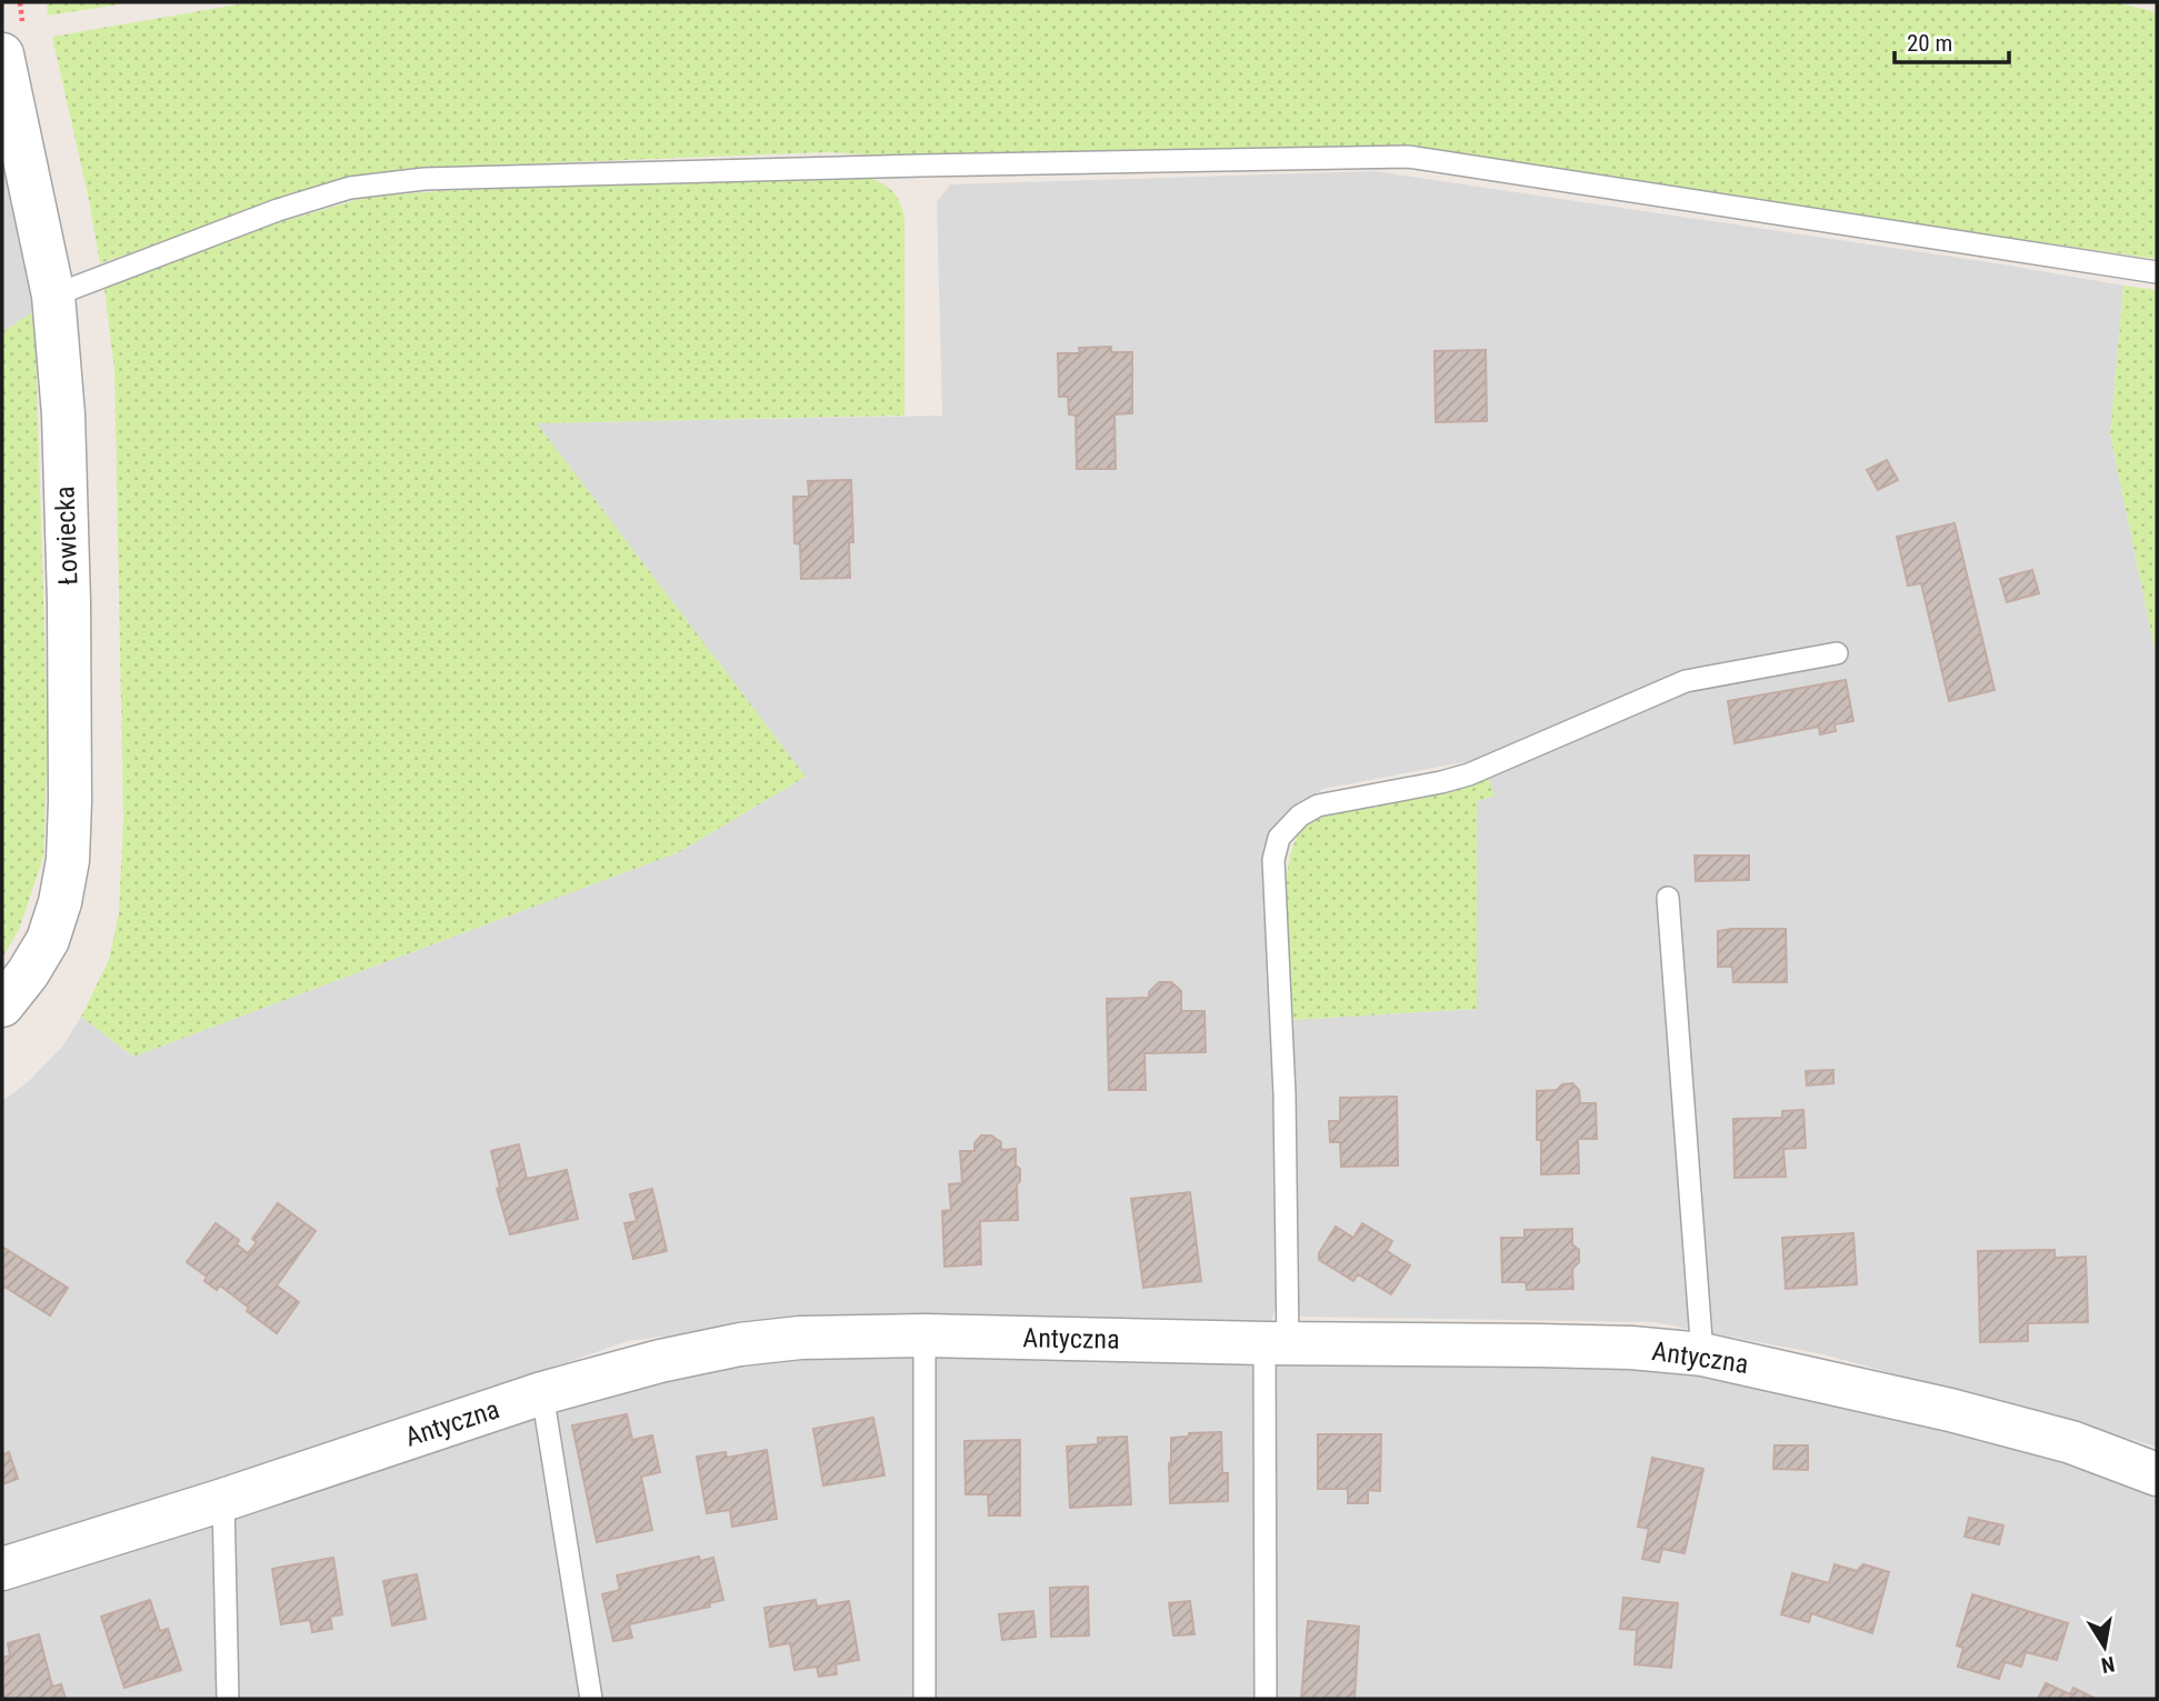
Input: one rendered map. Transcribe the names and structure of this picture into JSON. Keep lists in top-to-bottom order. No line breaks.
{"streets":{"street":["Łowiecka","Antyczna"]},"scale_bar":"20 m","north":"bottom"}
